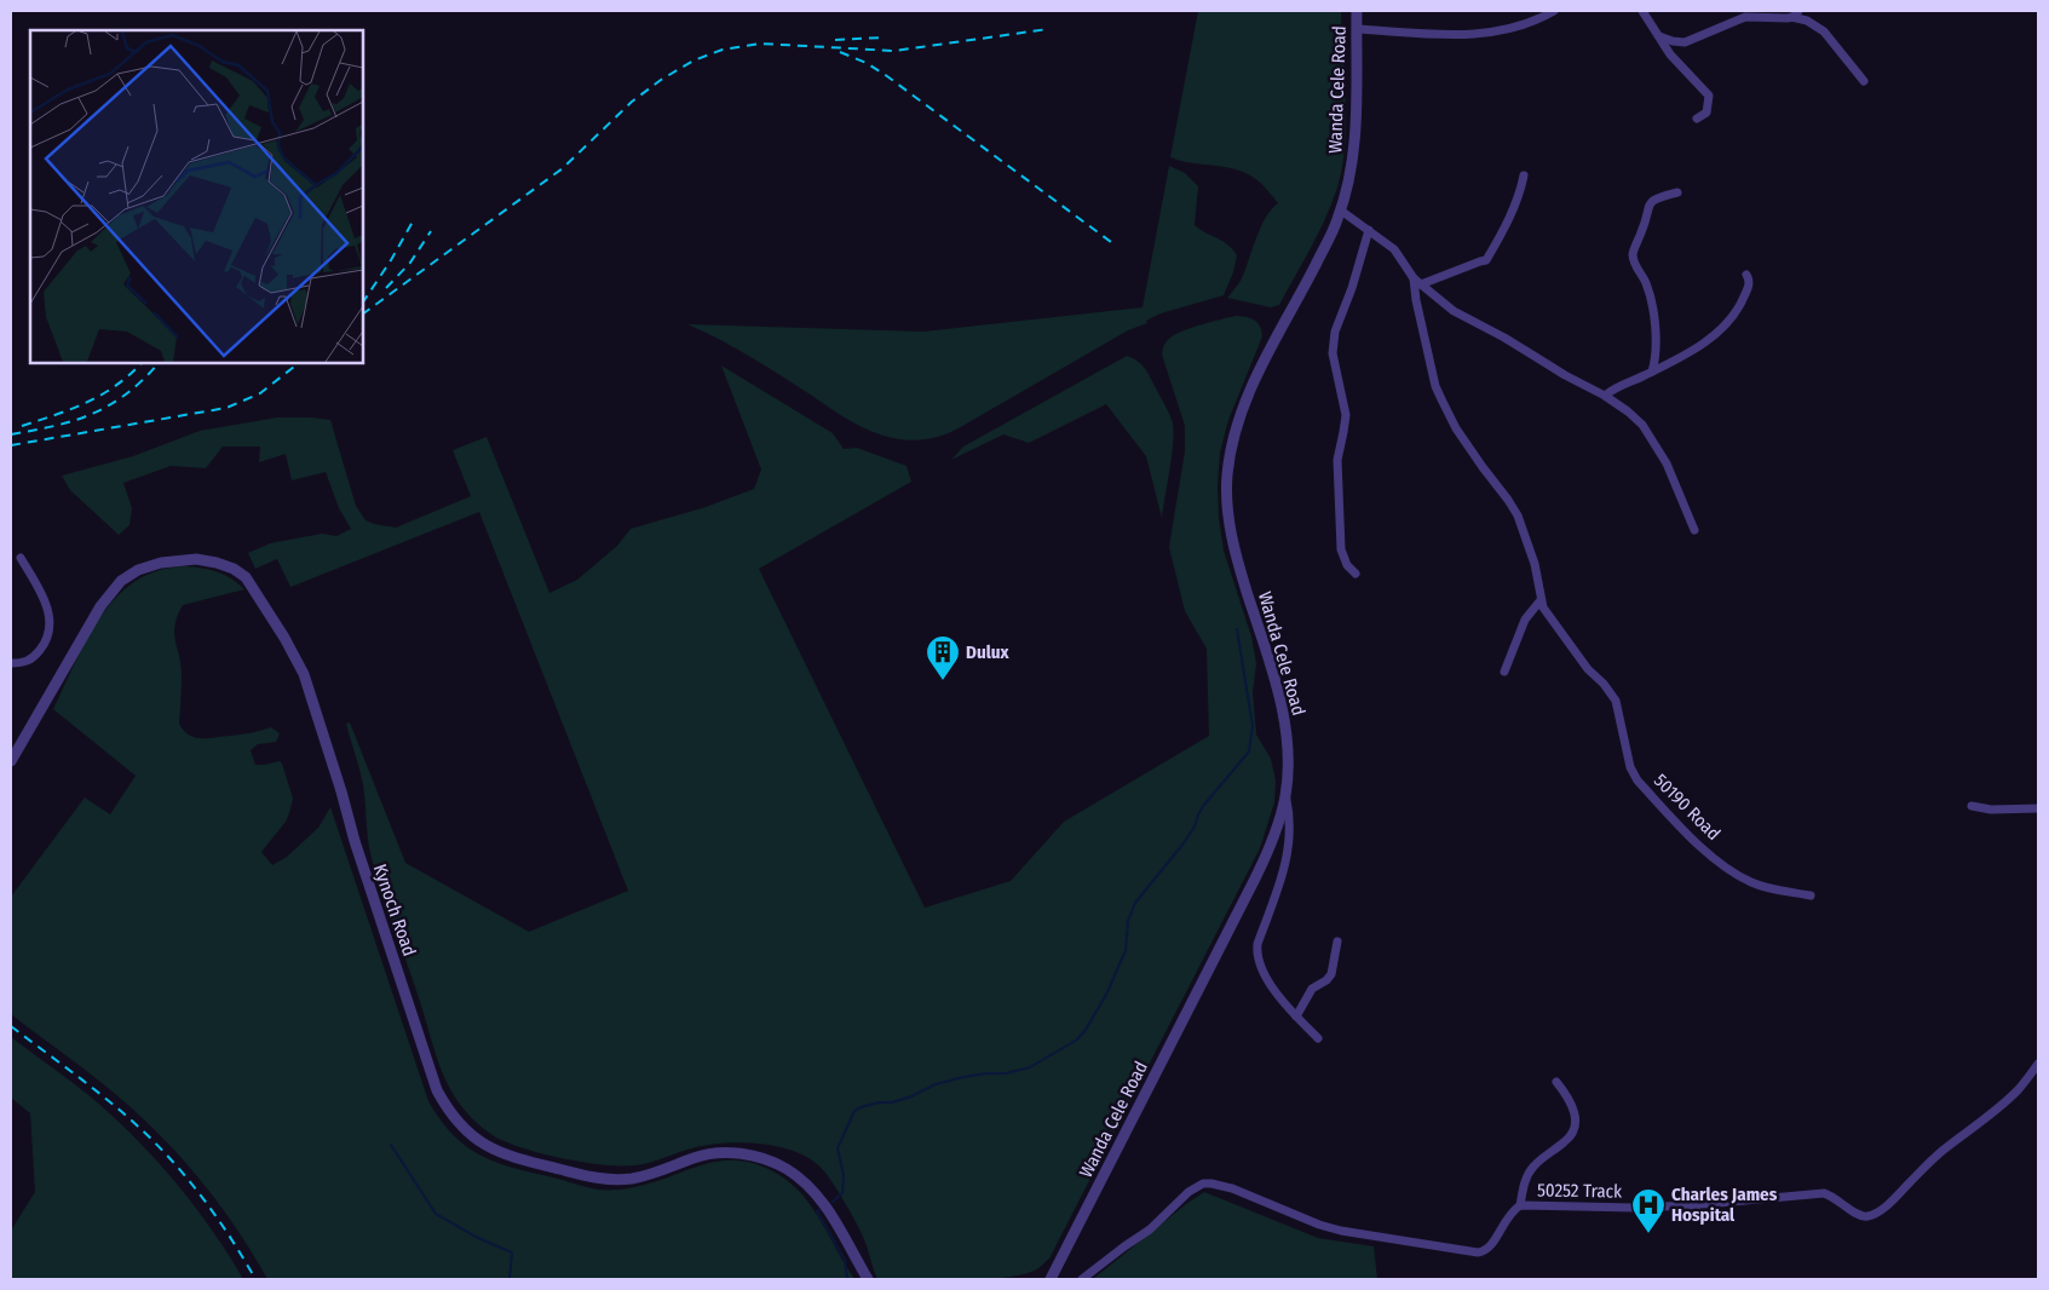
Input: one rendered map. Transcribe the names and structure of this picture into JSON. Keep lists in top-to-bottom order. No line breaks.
{"streets":{"street":["Wanda Cele Road","50190 Road","Kynoch Road","50252 Track"]},"places":{"building":["Dulux"],"hospital":["Charles James Hospital"]}}
